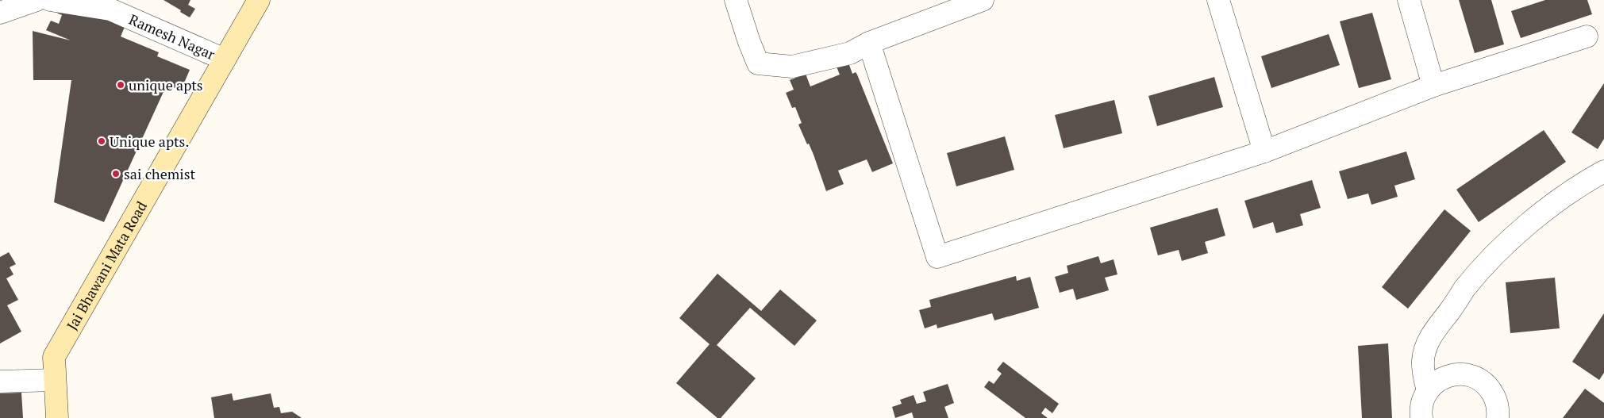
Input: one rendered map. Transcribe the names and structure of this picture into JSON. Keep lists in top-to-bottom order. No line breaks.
{"streets":{"street":["Ramesh Nagar","Jai Bhawani Mata Road"]},"crossings":[["Ramesh Nagar","Jai Bhawani Mata Road"]],"places":["unique apts","Unique apts.","sai chemist"]}
